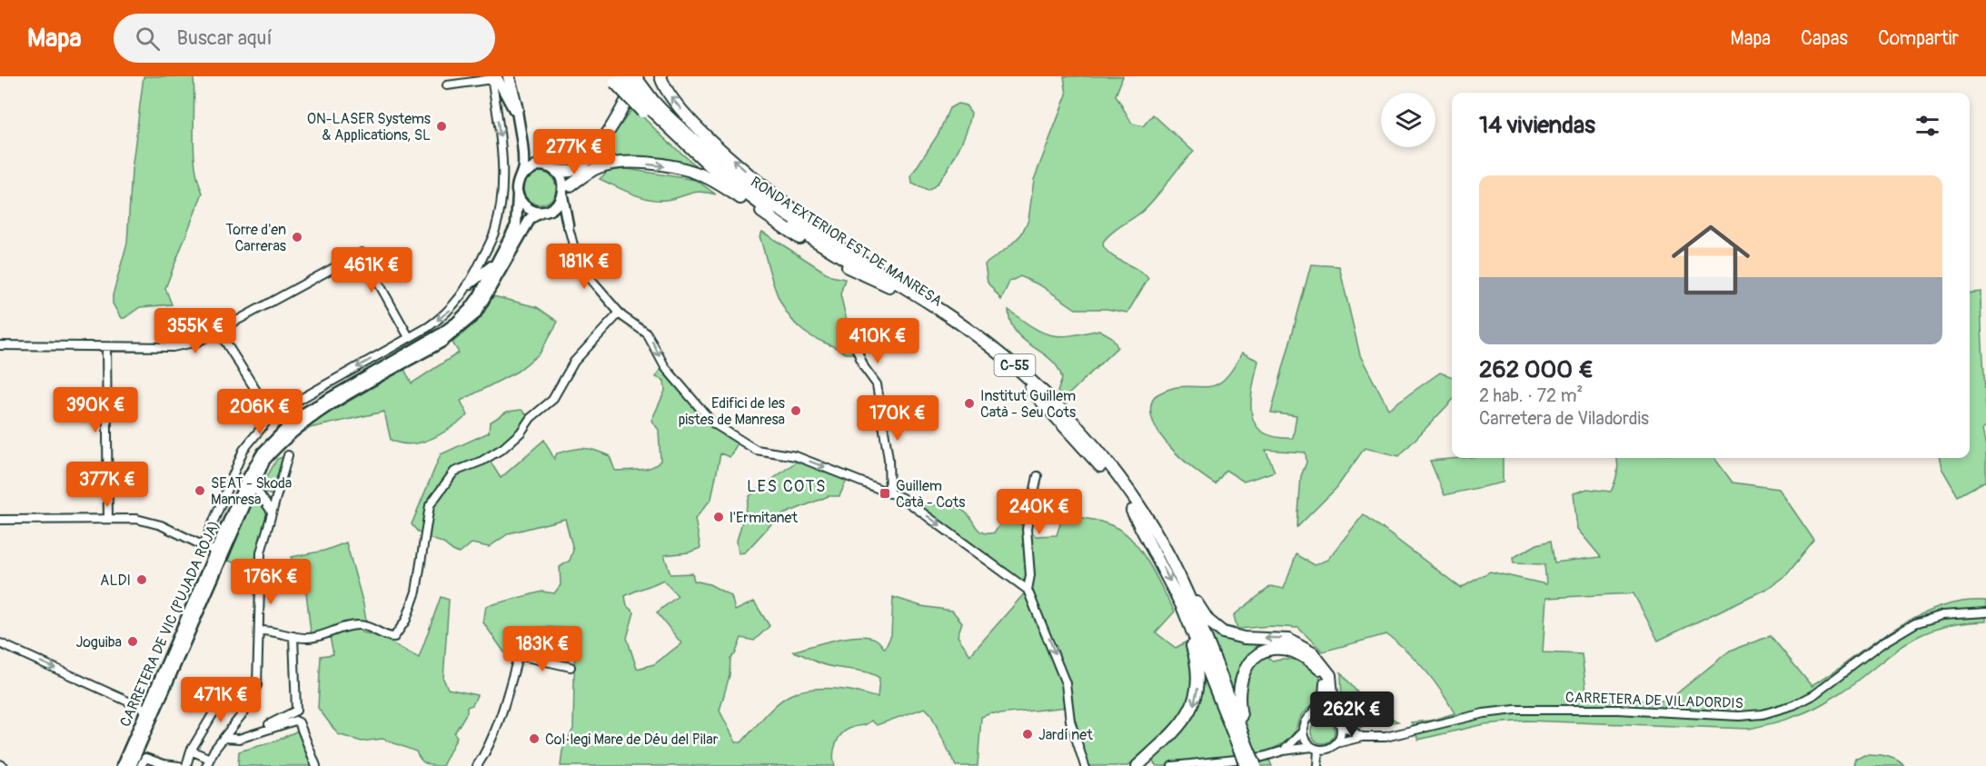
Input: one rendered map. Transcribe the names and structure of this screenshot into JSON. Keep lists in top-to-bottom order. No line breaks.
{"streets":{"highway":["RONDA EXTERIOR EST DE MANRESA","C-55"],"main road":["CARRETERA DE VIC (PUJADA ROJA)"],"street":["CARRETERA DE VILADORDIS"]},"districts":["LES COTS"],"places":{"other":["ON-LASER Systems & Applications, SL","Torre d'en Carreras","Institut Guillem Catà - Seu Cots","Edifici de les pistes de Manresa","SEAT - Skoda Manresa","l'Ermitanet","ALDI","Joguiba","Jardí net","Col·legi Mare de Déu del Pilar"],"transit":["Guillem Catà - Cots"]},"page":{"header":"Mapa","search":"Buscar aquí","nav":["Mapa","Capas","Compartir"],"heading":"14 viviendas","price":["277K €","181K €","461K €","355K €","410K €","390K €","206K €","170K €","377K €","240K €","176K €","183K €","471K €","262K €"],"list":[{"name":"262 000 €","note":"2 hab. · 72 m² · Carretera de Viladordis"}]}}
